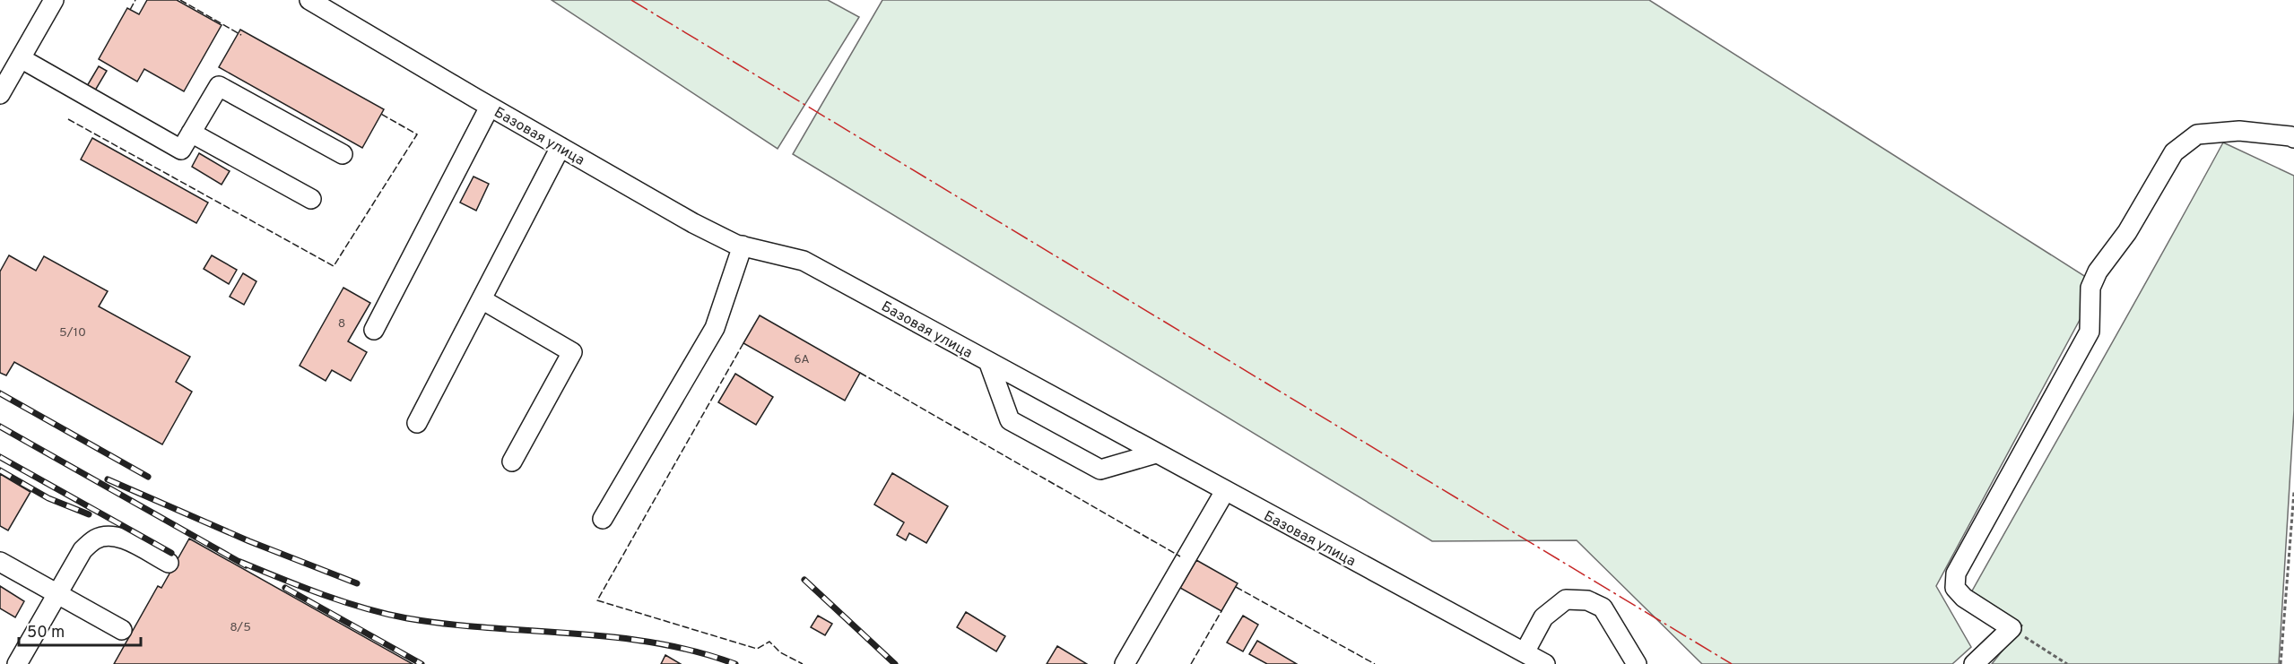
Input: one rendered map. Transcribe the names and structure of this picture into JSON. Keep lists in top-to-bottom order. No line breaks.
{"streets":{"street":["Базовая улица"]},"house_numbers":["8","5/10","6А","8/5"],"scale_bar":"50 m"}
